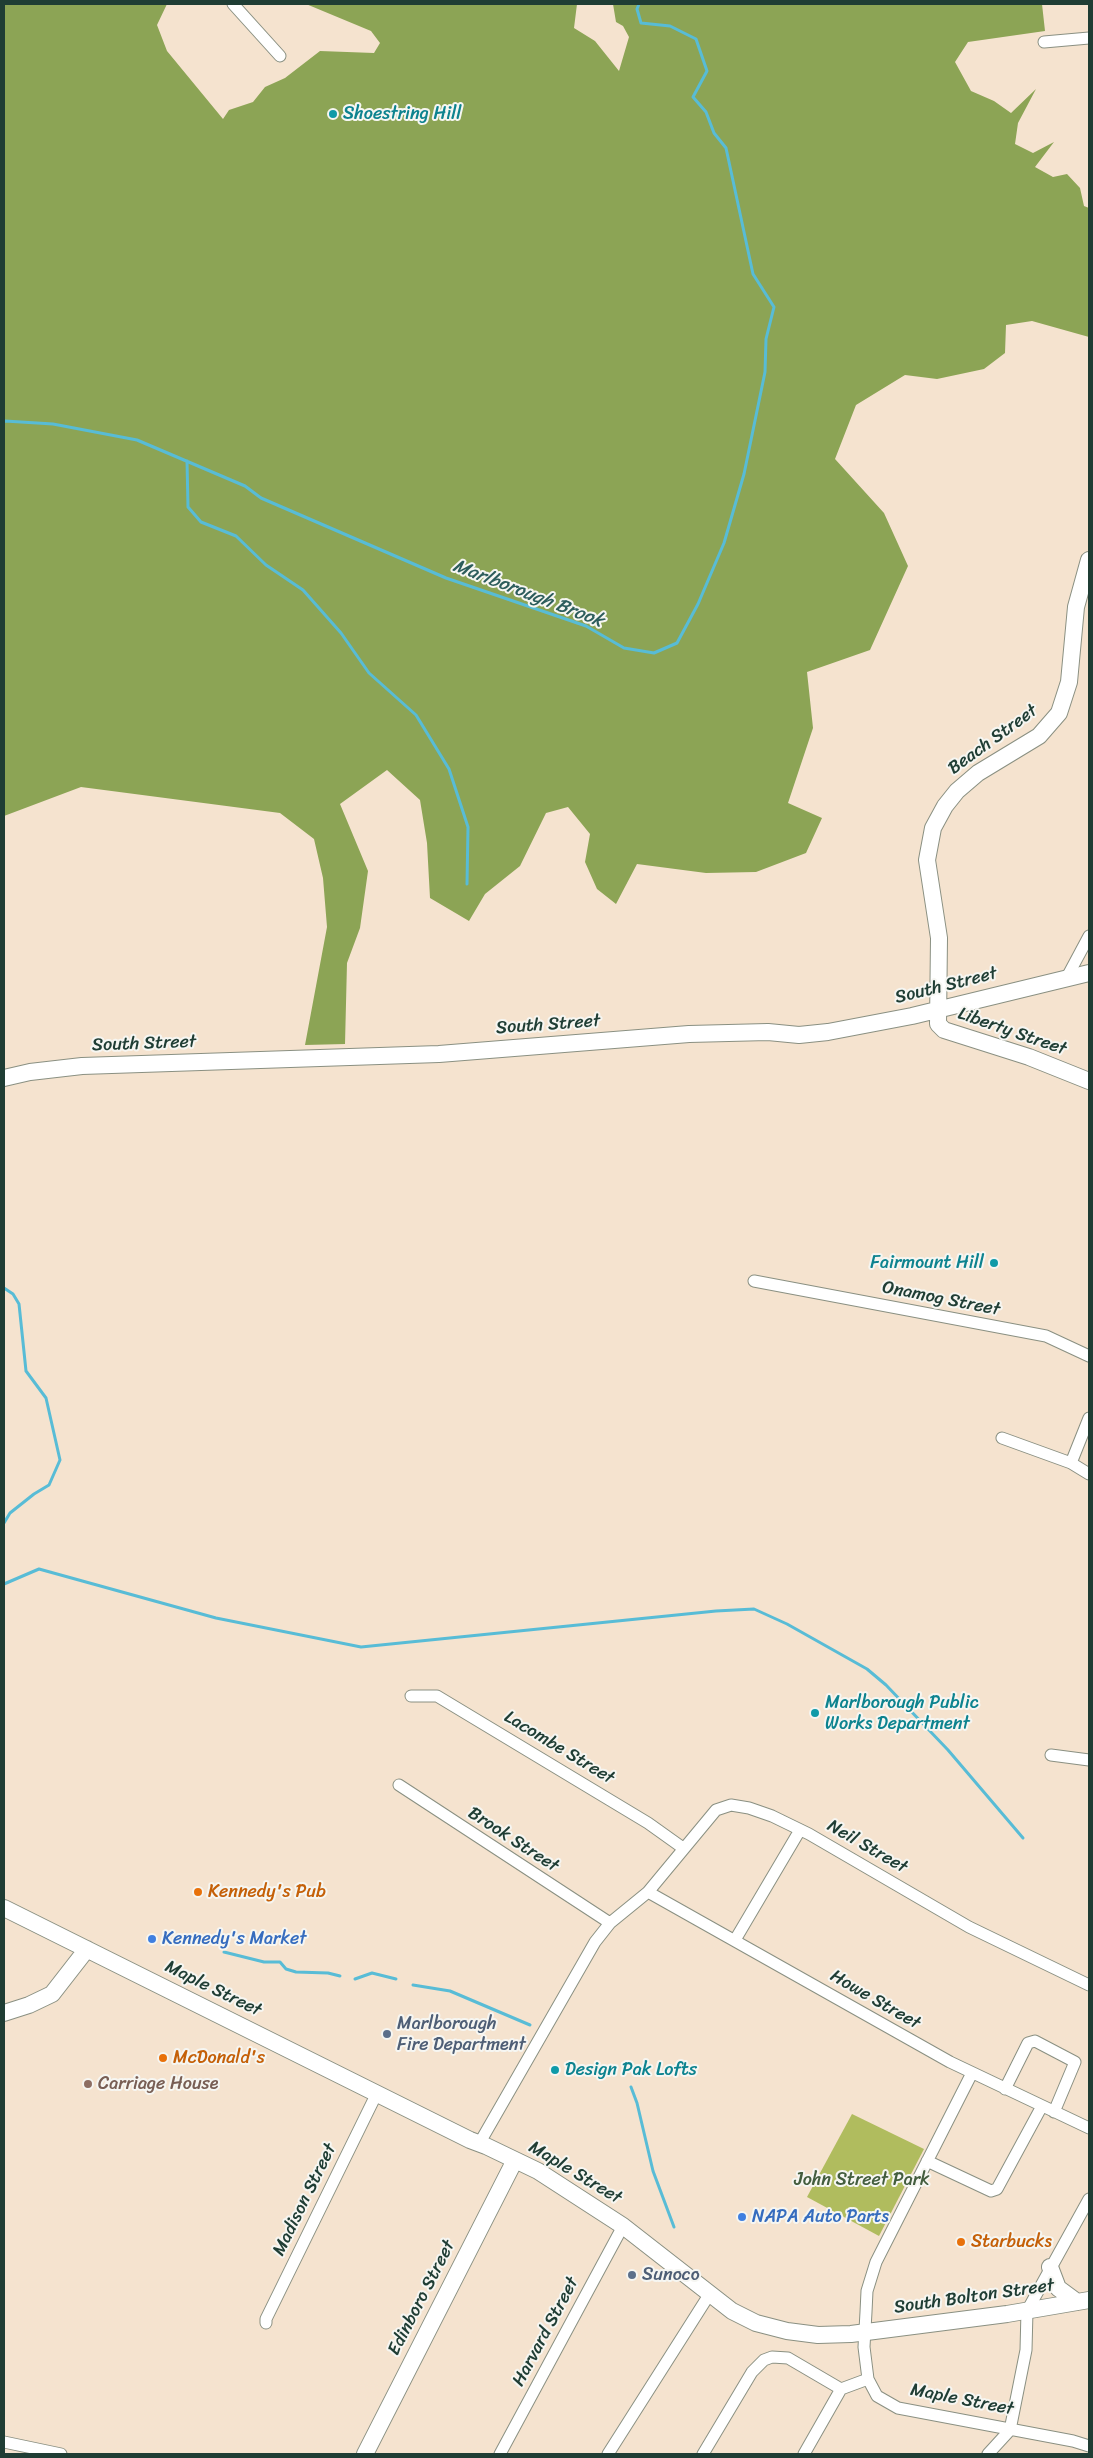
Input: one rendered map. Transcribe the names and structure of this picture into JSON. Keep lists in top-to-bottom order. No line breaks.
{"streets":{"main road":["Beach Street","South Street","Liberty Street","Maple Street","South Bolton Street","Edinboro Street"],"street":["Onamog Street","Lacombe Street","Brook Street","Neil Street","Howe Street","Madison Street","Harvard Street"]},"crossings":[["Beach Street","South Street"],["Beach Street","Liberty Street"],["South Street","Liberty Street"],["Lacombe Street","Neil Street"],["Brook Street","Neil Street"],["Neil Street","Maple Street"],["Neil Street","Howe Street"],["Maple Street","Madison Street"],["Maple Street","South Bolton Street"],["Maple Street","Edinboro Street"],["Maple Street","Harvard Street"]],"water":["Marlborough Brook"],"parks":["John Street Park"],"places":["Shoestring Hill","Fairmount Hill","Marlborough Public Works Department","Kennedy's Pub","Kennedy's Market","Marlborough Fire Department","McDonald's","Design Pak Lofts","Carriage House","NAPA Auto Parts","Starbucks","Sunoco"]}
